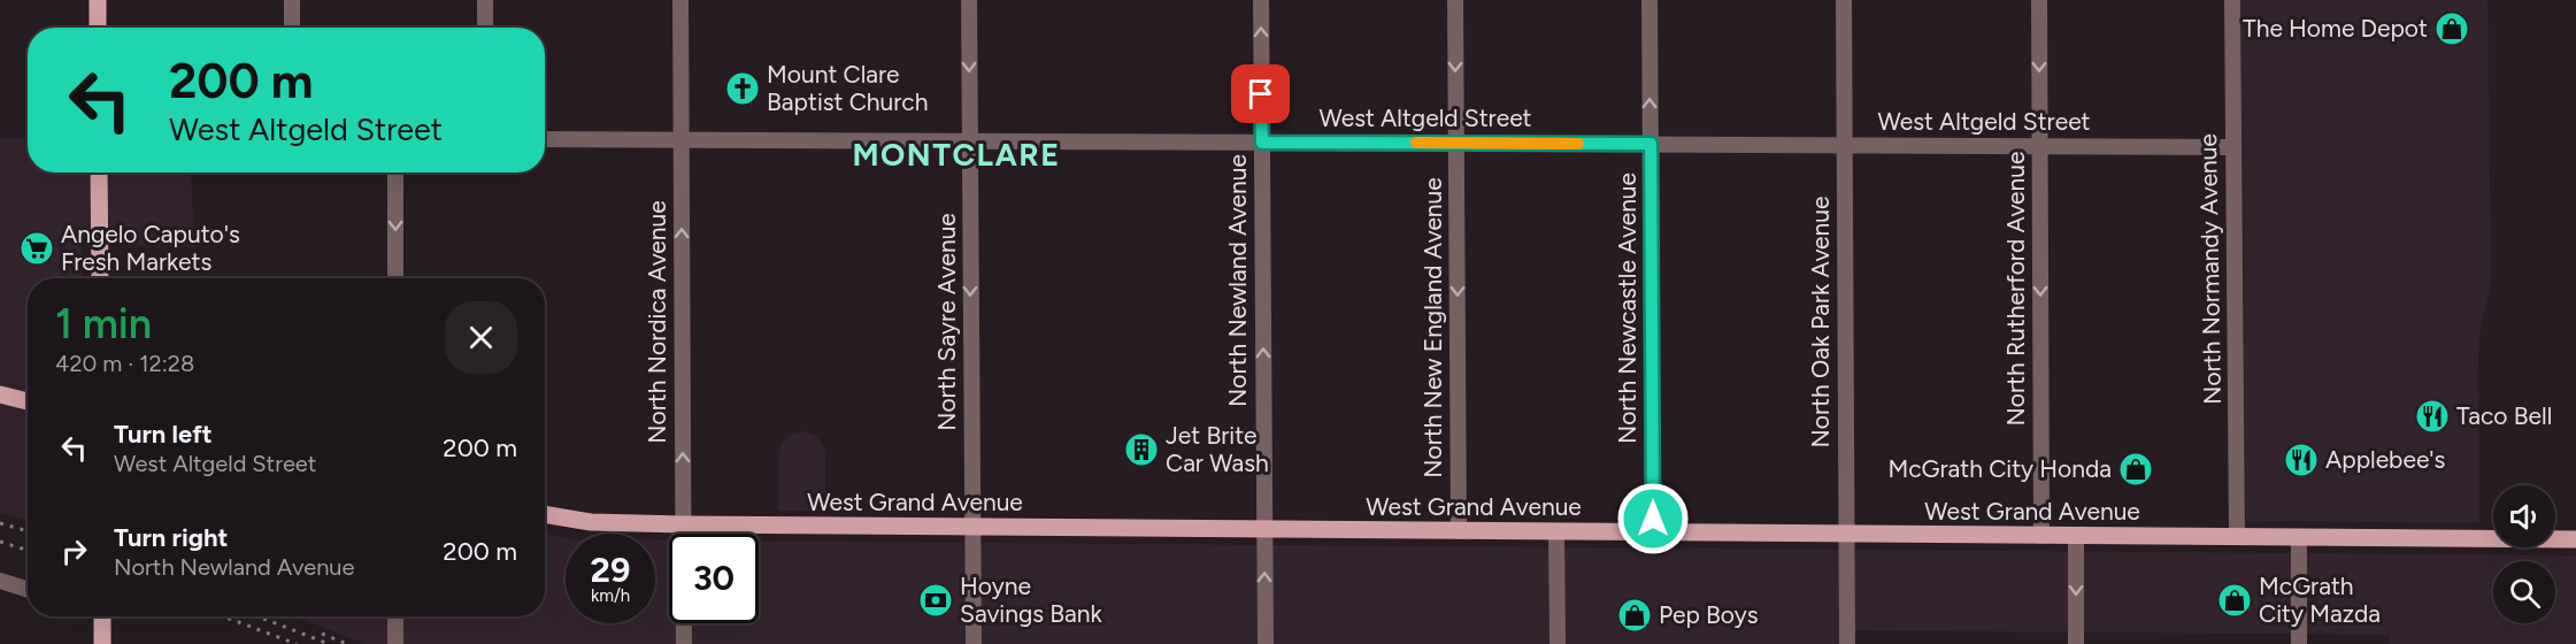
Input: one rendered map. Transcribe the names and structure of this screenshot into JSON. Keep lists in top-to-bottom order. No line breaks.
{"streets":{"main road":["West Grand Avenue"],"street":["West Altgeld Street","North Normandy Avenue","North Newland Avenue","North Rutherford Avenue","North Newcastle Avenue","North Nordica Avenue","North Sayre Avenue","North Oak Park Avenue","North New England Avenue"]},"crossings":[["West Altgeld Street","North Normandy Avenue"],["West Altgeld Street","North Newland Avenue"],["West Altgeld Street","North Rutherford Avenue"],["West Altgeld Street","North Newcastle Avenue"],["West Altgeld Street","North Nordica Avenue"],["West Altgeld Street","North Sayre Avenue"],["West Altgeld Street","North Oak Park Avenue"],["West Altgeld Street","North New England Avenue"],["North Normandy Avenue","West Grand Avenue"],["North Newland Avenue","West Grand Avenue"],["North Rutherford Avenue","West Grand Avenue"],["North Newcastle Avenue","West Grand Avenue"],["North Nordica Avenue","West Grand Avenue"],["North Sayre Avenue","West Grand Avenue"],["North Oak Park Avenue","West Grand Avenue"],["North New England Avenue","West Grand Avenue"]],"one_way":["North Newland Avenue","North Rutherford Avenue","North Nordica Avenue","North Sayre Avenue","North New England Avenue"],"districts":["MONTCLARE"],"places":{"shop":["The Home Depot","McGrath City Honda","McGrath City Mazda","Pep Boys"],"church":["Mount Clare Baptist Church"],"supermarket":["Angelo Caputo's Fresh Markets"],"restaurant":["Taco Bell","Applebee's"],"building":["Jet Brite Car Wash"],"bank":["Hoyne Savings Bank"]},"page":{"turn":["200 m","West Altgeld Street"],"heading":["1 min","420 m · 12:28"],"list":[{"name":"Turn left","note":"West Altgeld Street","value":"200 m"},{"name":"Turn right","note":"North Newland Avenue","value":"200 m"}],"speed":"29 km/h","limit":"30"}}
